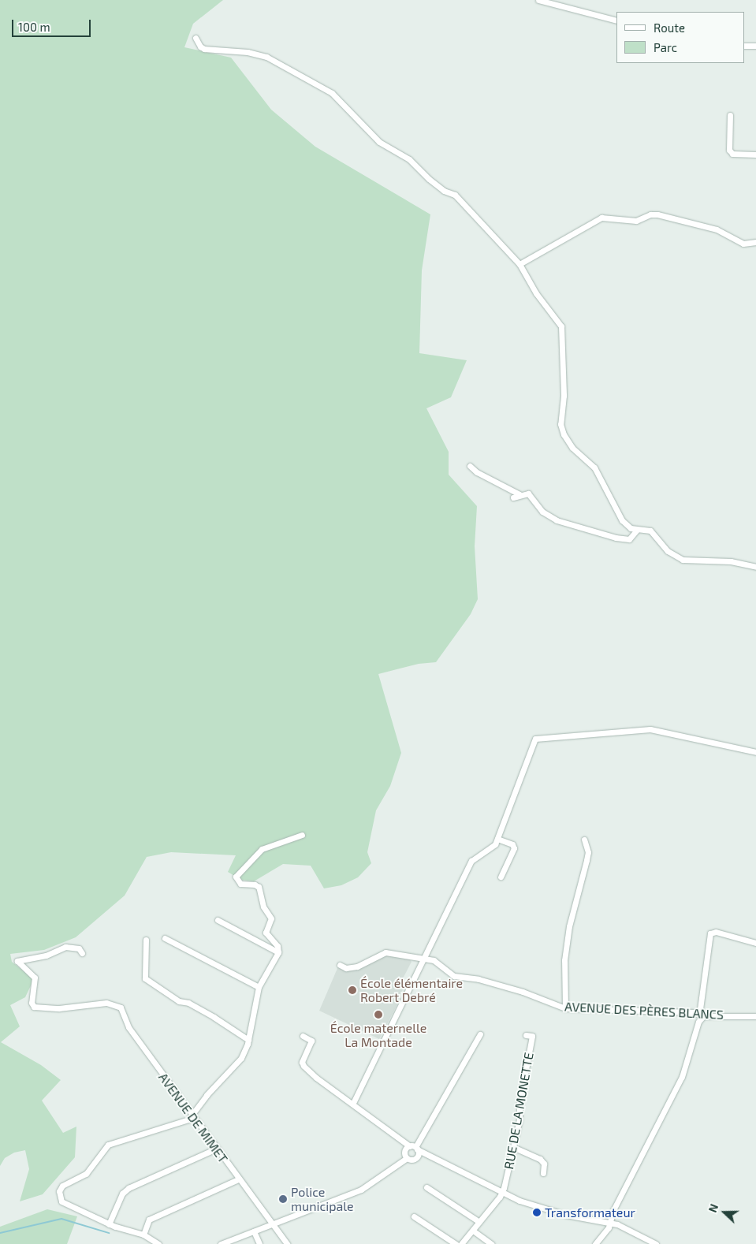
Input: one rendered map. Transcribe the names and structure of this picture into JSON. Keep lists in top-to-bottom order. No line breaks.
{"streets":{"street":["AVENUE DES PÈRES BLANCS","RUE DE LA MONETTE","AVENUE DE MIMET"]},"places":["École élémentaire Robert Debré","École maternelle La Montade","Police municipale","Transformateur"],"legend":["Route","Parc"],"scale_bar":"100 m","north":"left"}
